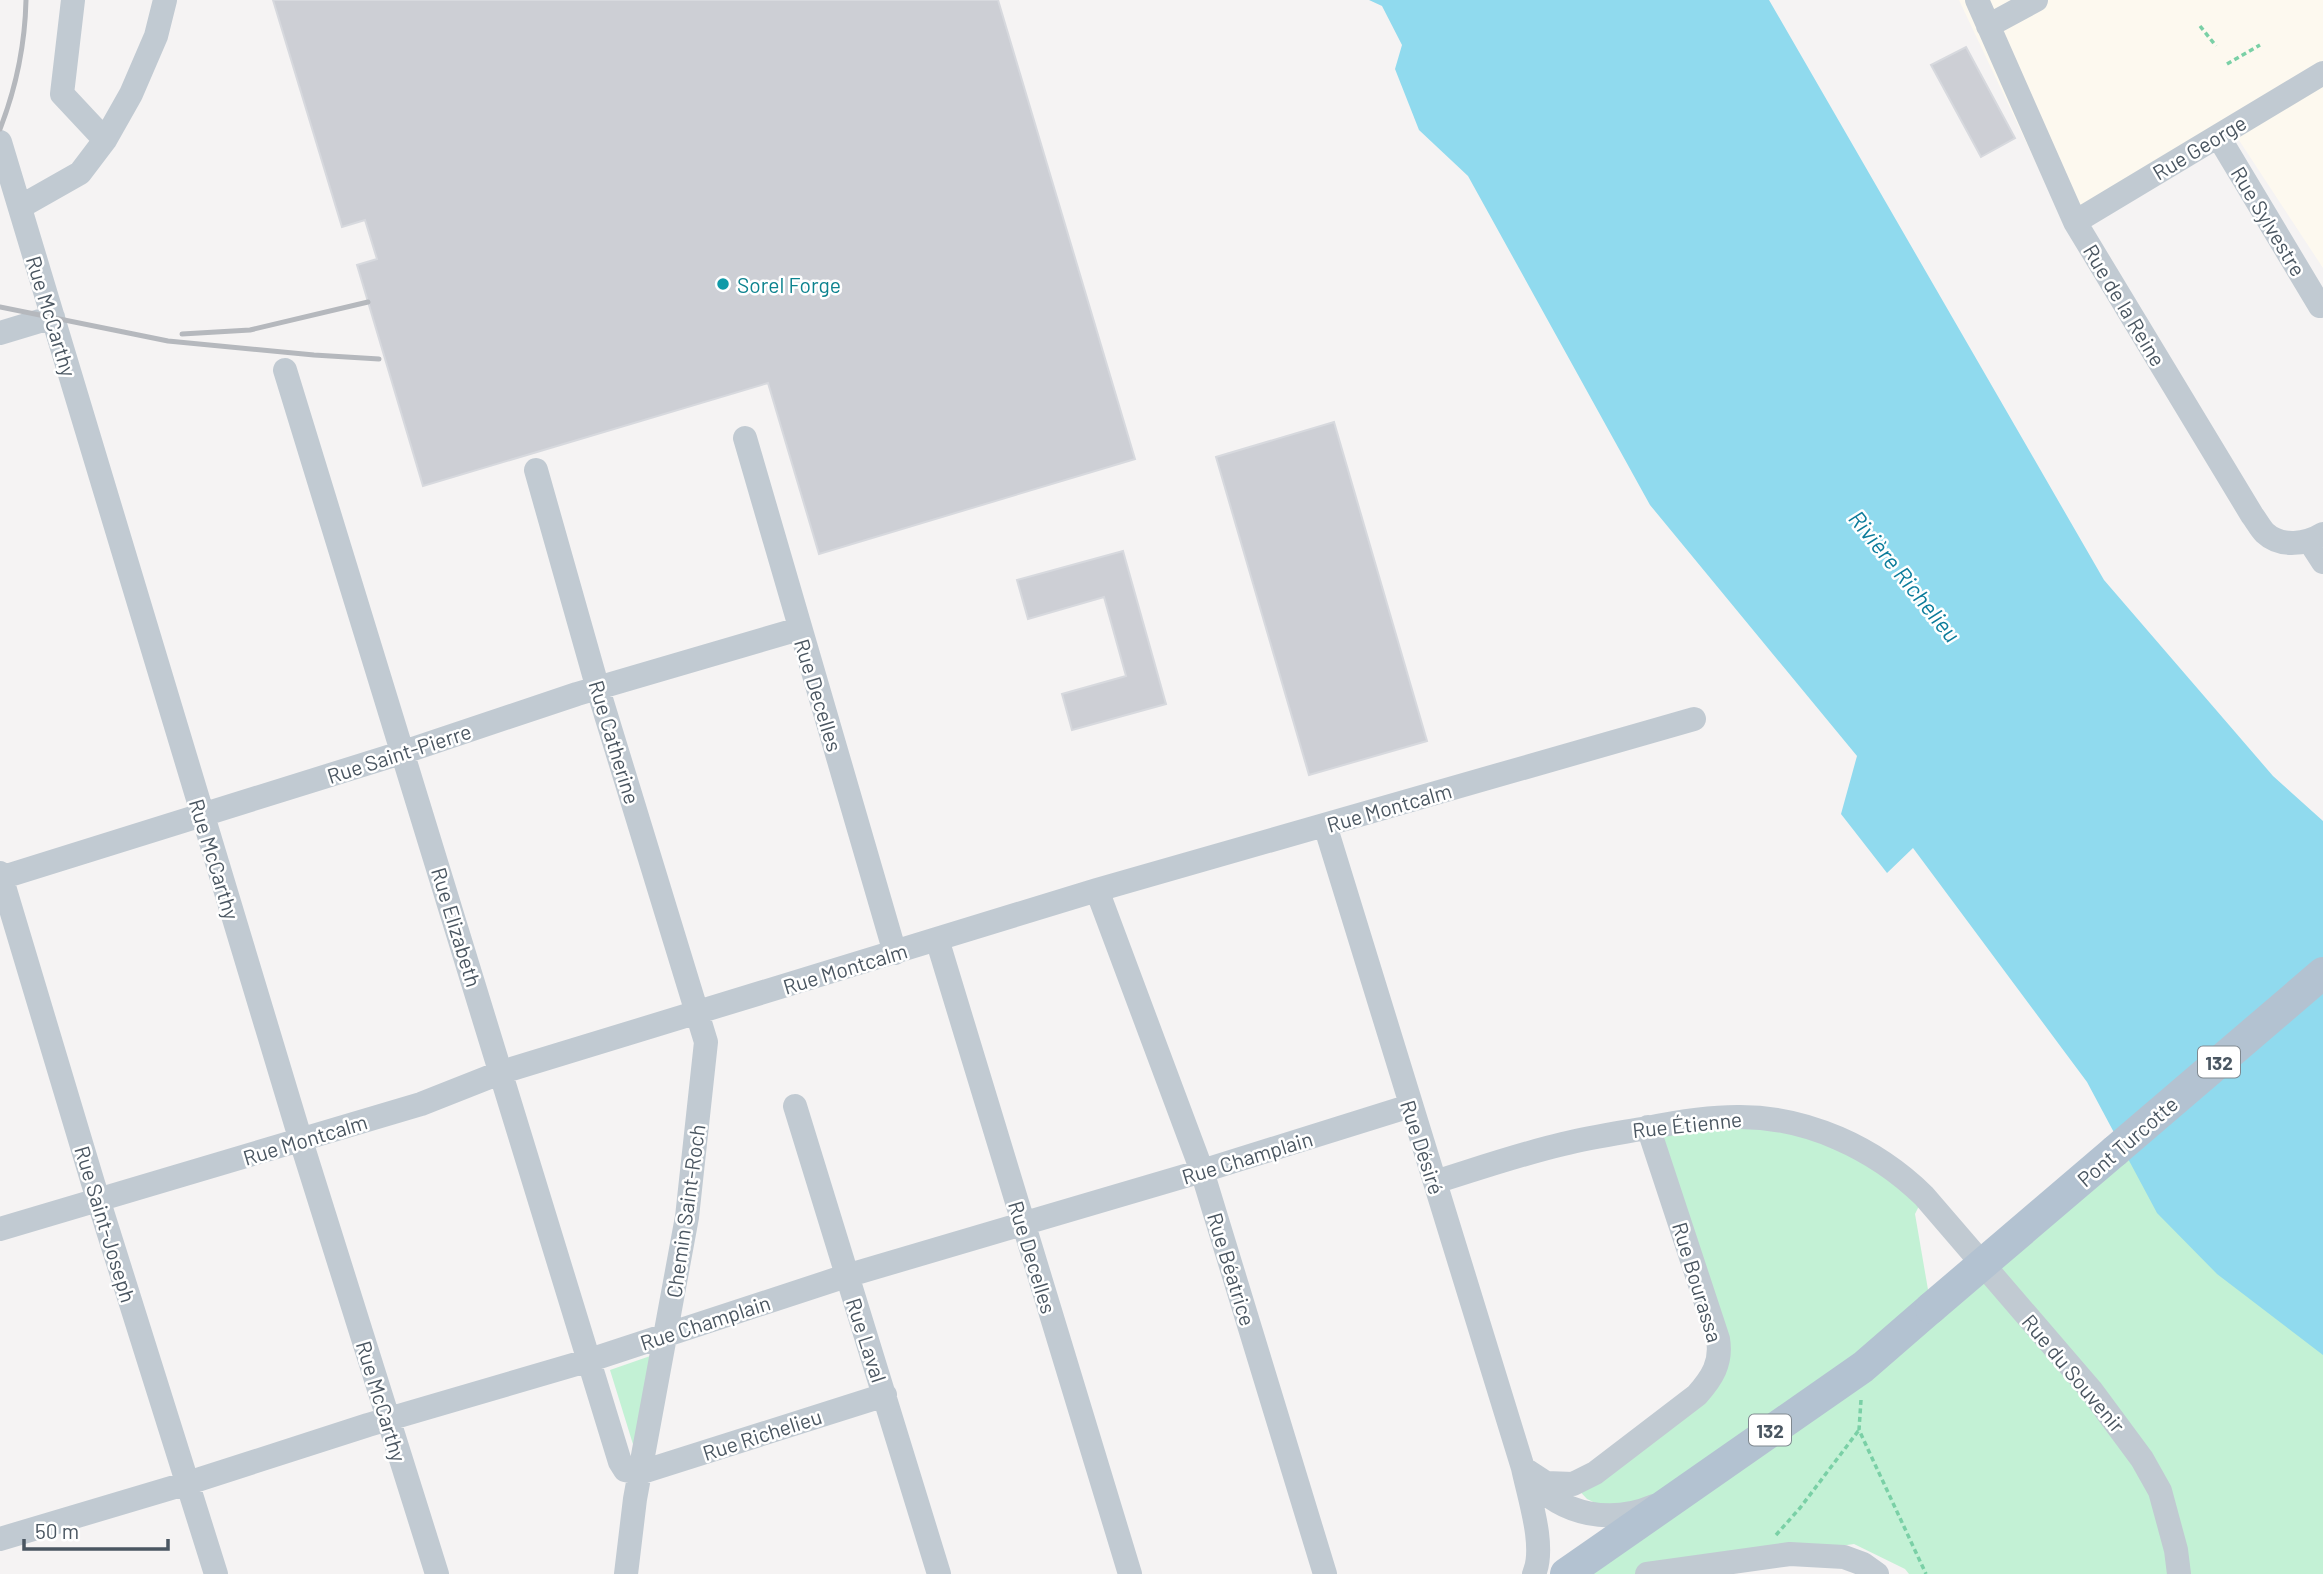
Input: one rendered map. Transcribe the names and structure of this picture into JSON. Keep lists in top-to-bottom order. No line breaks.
{"streets":{"main road":["132","Pont Turcotte"],"street":["Rue George","Rue Sylvestre","Rue de la Reine","Rue McCarthy","Rue Decelles","Rue Catherine","Rue Saint-Pierre","Rue Montcalm","Rue Elizabeth","Rue Étienne","Rue Désiré","Rue Champlain","Chemin Saint-Roch","Rue Saint-Joseph","Rue Béatrice","Rue Bourassa","Rue Laval","Rue du Souvenir","Rue Richelieu"]},"crossings":[["Rue George","Rue Sylvestre"],["Rue George","Rue de la Reine"],["Rue McCarthy","Rue Saint-Pierre"],["Rue McCarthy","Rue Montcalm"],["Rue McCarthy","Rue Champlain"],["Rue Decelles","Rue Saint-Pierre"],["Rue Decelles","Rue Montcalm"],["Rue Decelles","Rue Champlain"],["Rue Catherine","Rue Saint-Pierre"],["Rue Catherine","Rue Montcalm"],["Rue Catherine","Chemin Saint-Roch"],["Rue Saint-Pierre","Rue Elizabeth"],["Rue Saint-Pierre","Rue Saint-Joseph"],["Rue Montcalm","Rue Elizabeth"],["Rue Montcalm","Rue Désiré"],["Rue Montcalm","Chemin Saint-Roch"],["Rue Montcalm","Rue Saint-Joseph"],["Rue Montcalm","Rue Béatrice"],["Rue Elizabeth","Rue Champlain"],["Rue Elizabeth","Chemin Saint-Roch"],["Rue Elizabeth","Rue Richelieu"],["132","Pont Turcotte"],["132","Rue Désiré"],["Rue Étienne","Rue Désiré"],["Rue Étienne","Rue Bourassa"],["Rue Étienne","Rue du Souvenir"],["Rue Désiré","Rue Champlain"],["Rue Désiré","Rue Bourassa"],["Rue Champlain","Chemin Saint-Roch"],["Rue Champlain","Rue Saint-Joseph"],["Rue Champlain","Rue Béatrice"],["Rue Champlain","Rue Laval"],["Chemin Saint-Roch","Rue Richelieu"],["Rue Laval","Rue Richelieu"]],"water":["Rivière Richelieu"],"places":["Sorel Forge"],"scale_bar":"50 m"}
